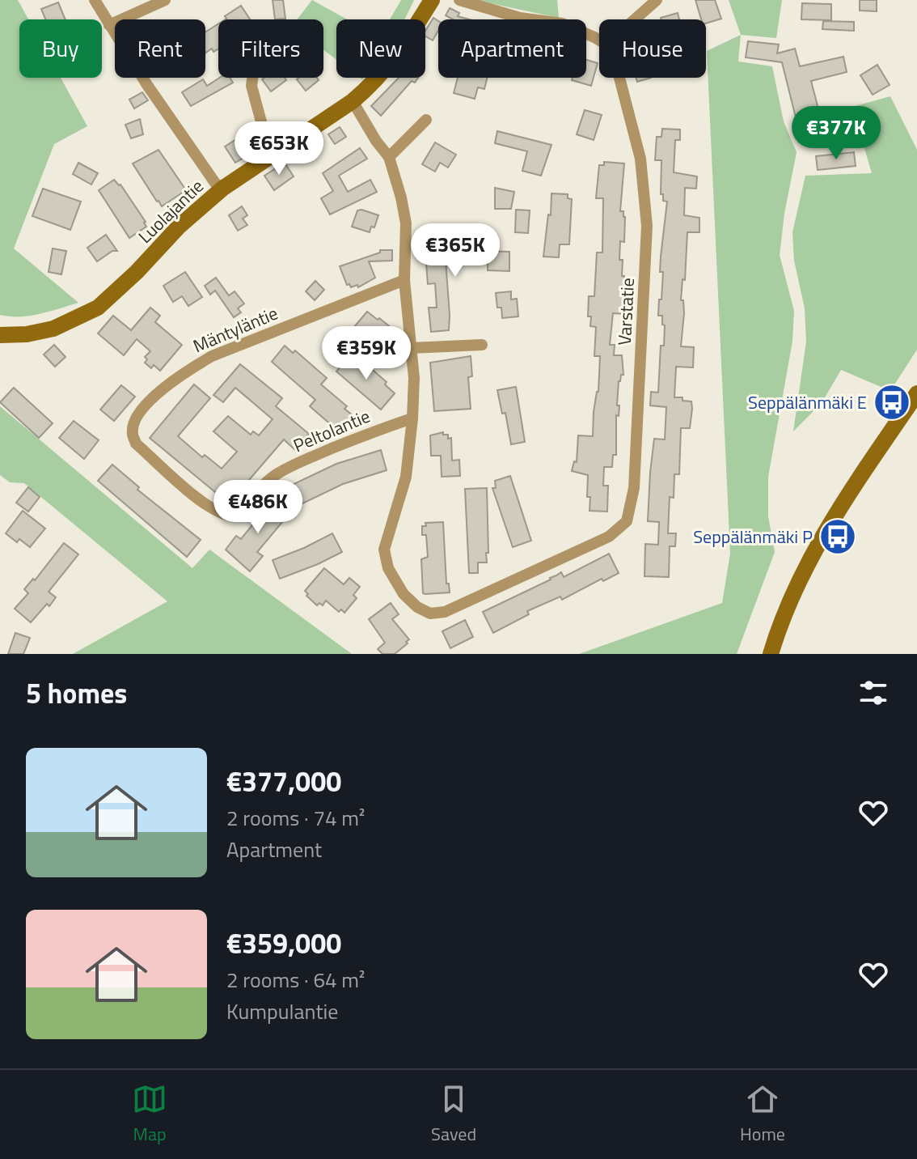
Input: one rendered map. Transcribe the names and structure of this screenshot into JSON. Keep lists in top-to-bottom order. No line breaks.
{"streets":{"main road":["Luolajantie"],"street":["Varstatie","Mäntyläntie","Peltolantie"]},"crossings":[["Varstatie","Peltolantie"],["Mäntyläntie","Peltolantie"]],"places":{"bus stop":["Seppälänmäki E","Seppälänmäki P"]},"page":{"chip":["Buy","Rent","Filters","New","Apartment","House"],"price":["€377K","€653K","€365K","€359K","€486K"],"heading":"5 homes","list":[{"name":"€377,000","note":"2 rooms · 74 m² · Apartment"},{"name":"€359,000","note":"2 rooms · 64 m² · Kumpulantie"}],"tabs":["Map","Saved","Home"]}}
